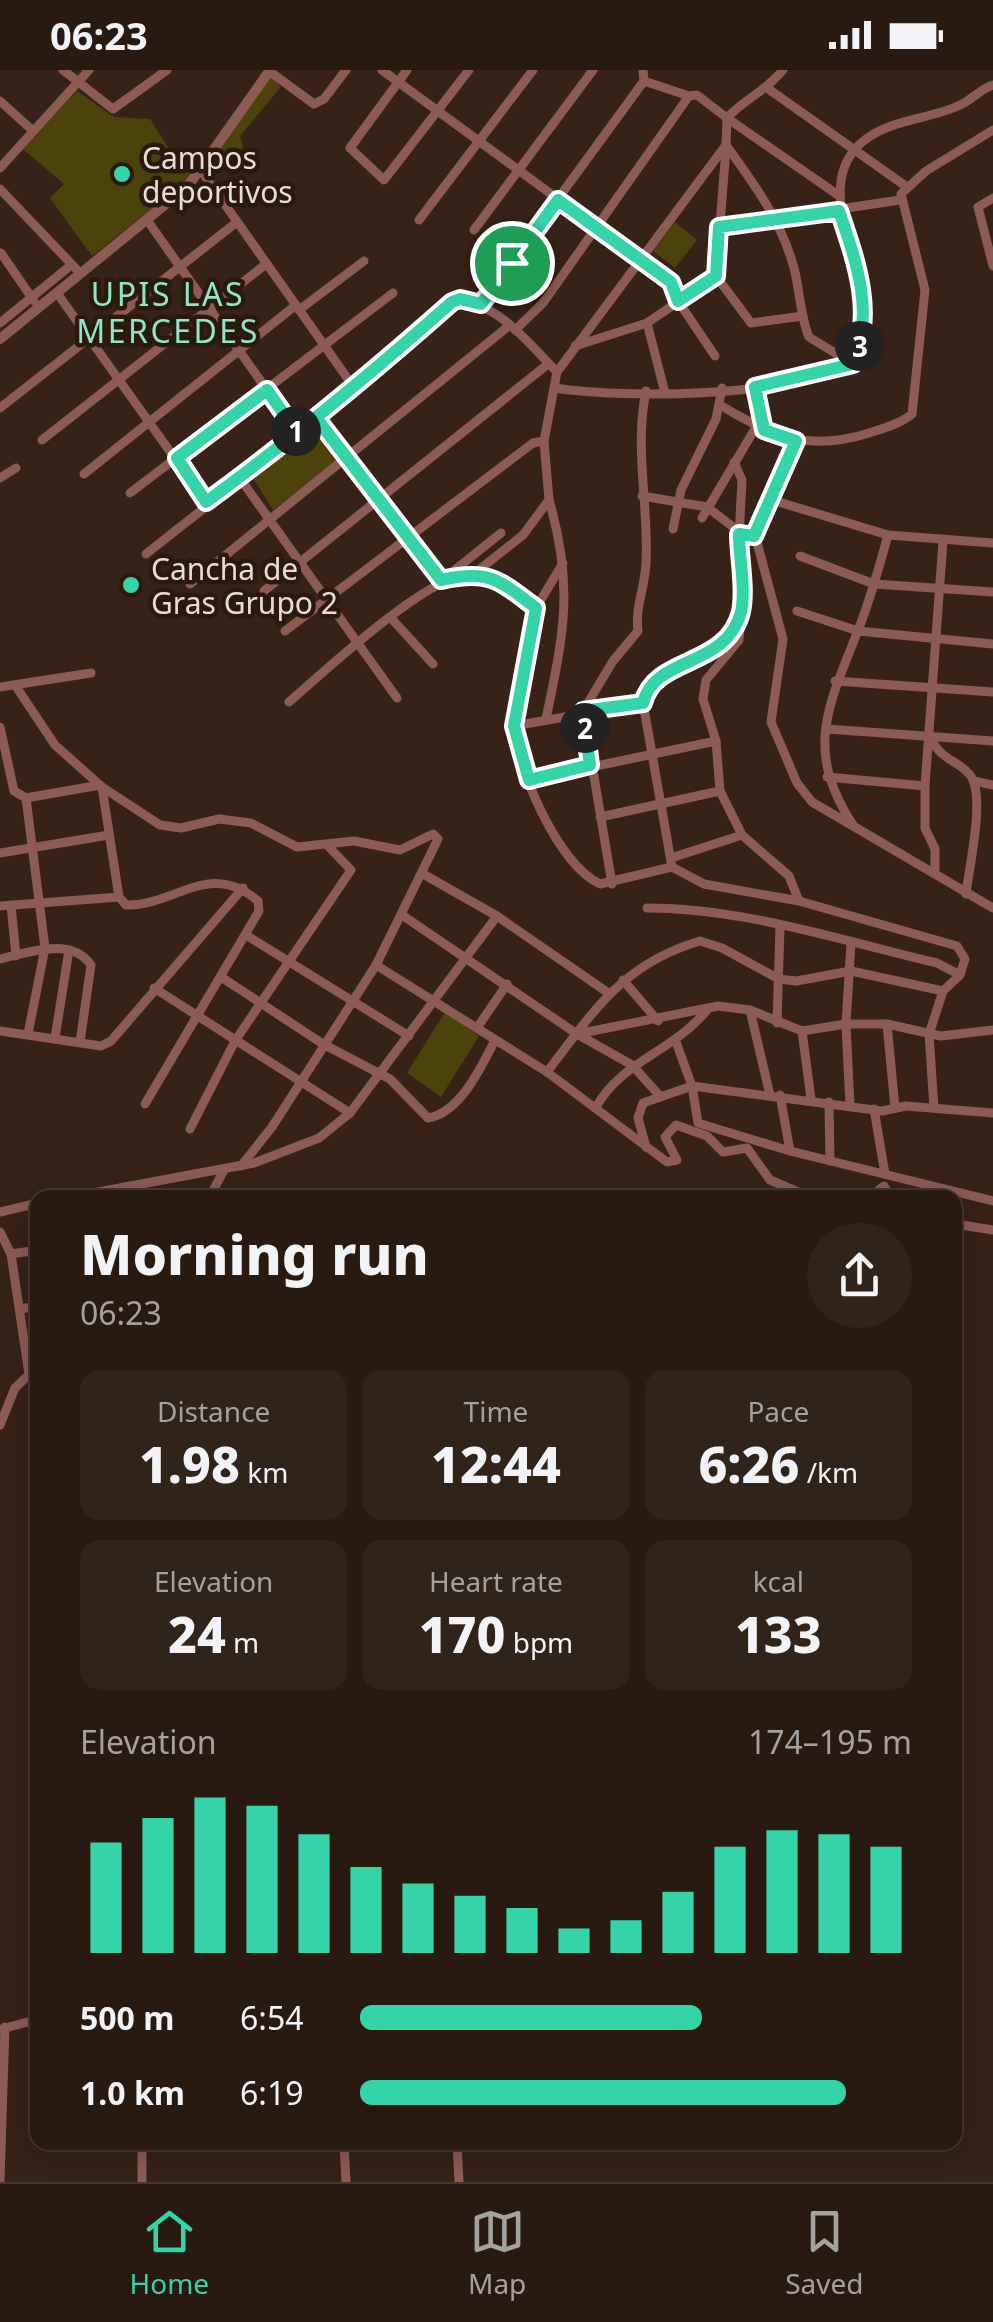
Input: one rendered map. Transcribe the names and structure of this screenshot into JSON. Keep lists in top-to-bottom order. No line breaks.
{"districts":["UPIS LAS MERCEDES"],"places":["Campos deportivos","Cancha de Gras Grupo 2"],"page":{"status":"06:23","pins":["3","1","2"],"heading":["Morning run","06:23"],"stats":[["Distance","1.98 km"],["Time","12:44"],["Pace","6:26 /km"],["Elevation","24 m"],["Heart rate","170 bpm"],["kcal","133"]],"chart":["Elevation","174–195 m"],"list":[{"name":"500 m","note":"6:54"},{"name":"1.0 km","note":"6:19"}],"tabs":["Home","Map","Saved"]}}
